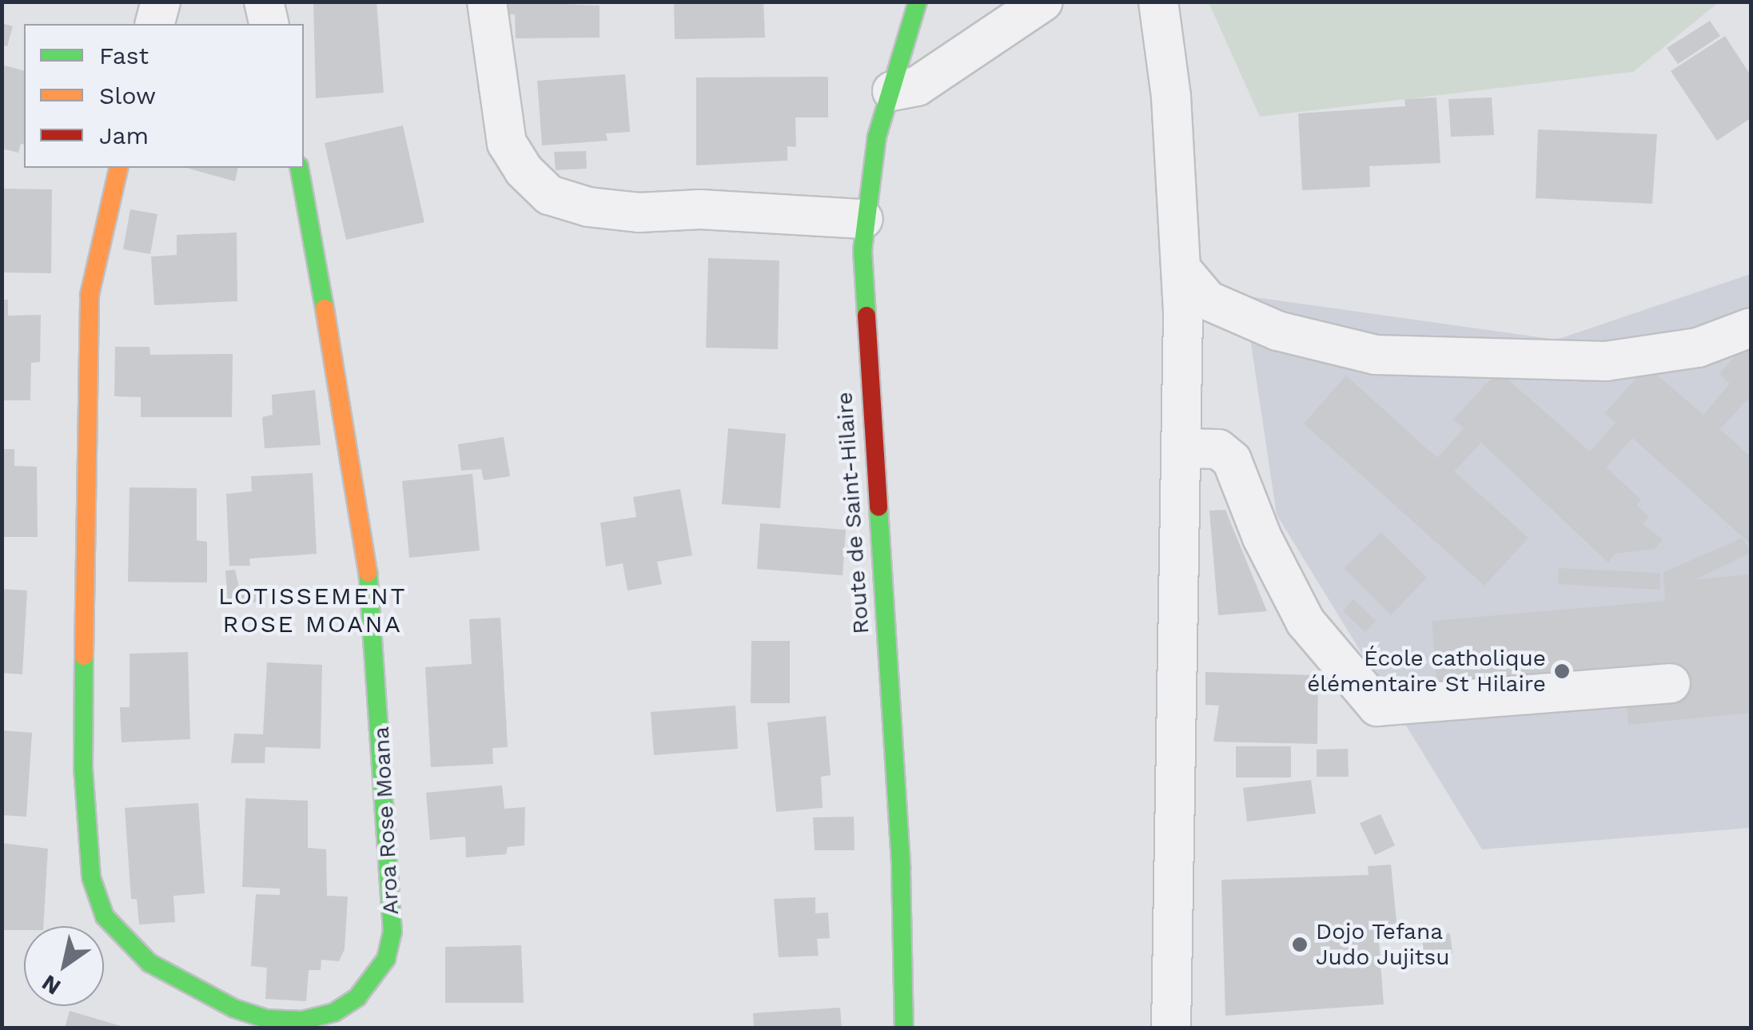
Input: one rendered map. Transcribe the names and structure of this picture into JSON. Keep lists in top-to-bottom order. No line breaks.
{"streets":{"street":["Route de Saint-Hilaire","Aroa Rose Moana"]},"districts":["LOTISSEMENT ROSE MOANA"],"places":["École catholique élémentaire St Hilaire","Dojo Tefana Judo Jujitsu"],"legend":["Fast","Slow","Jam"],"north":"bottom left"}
